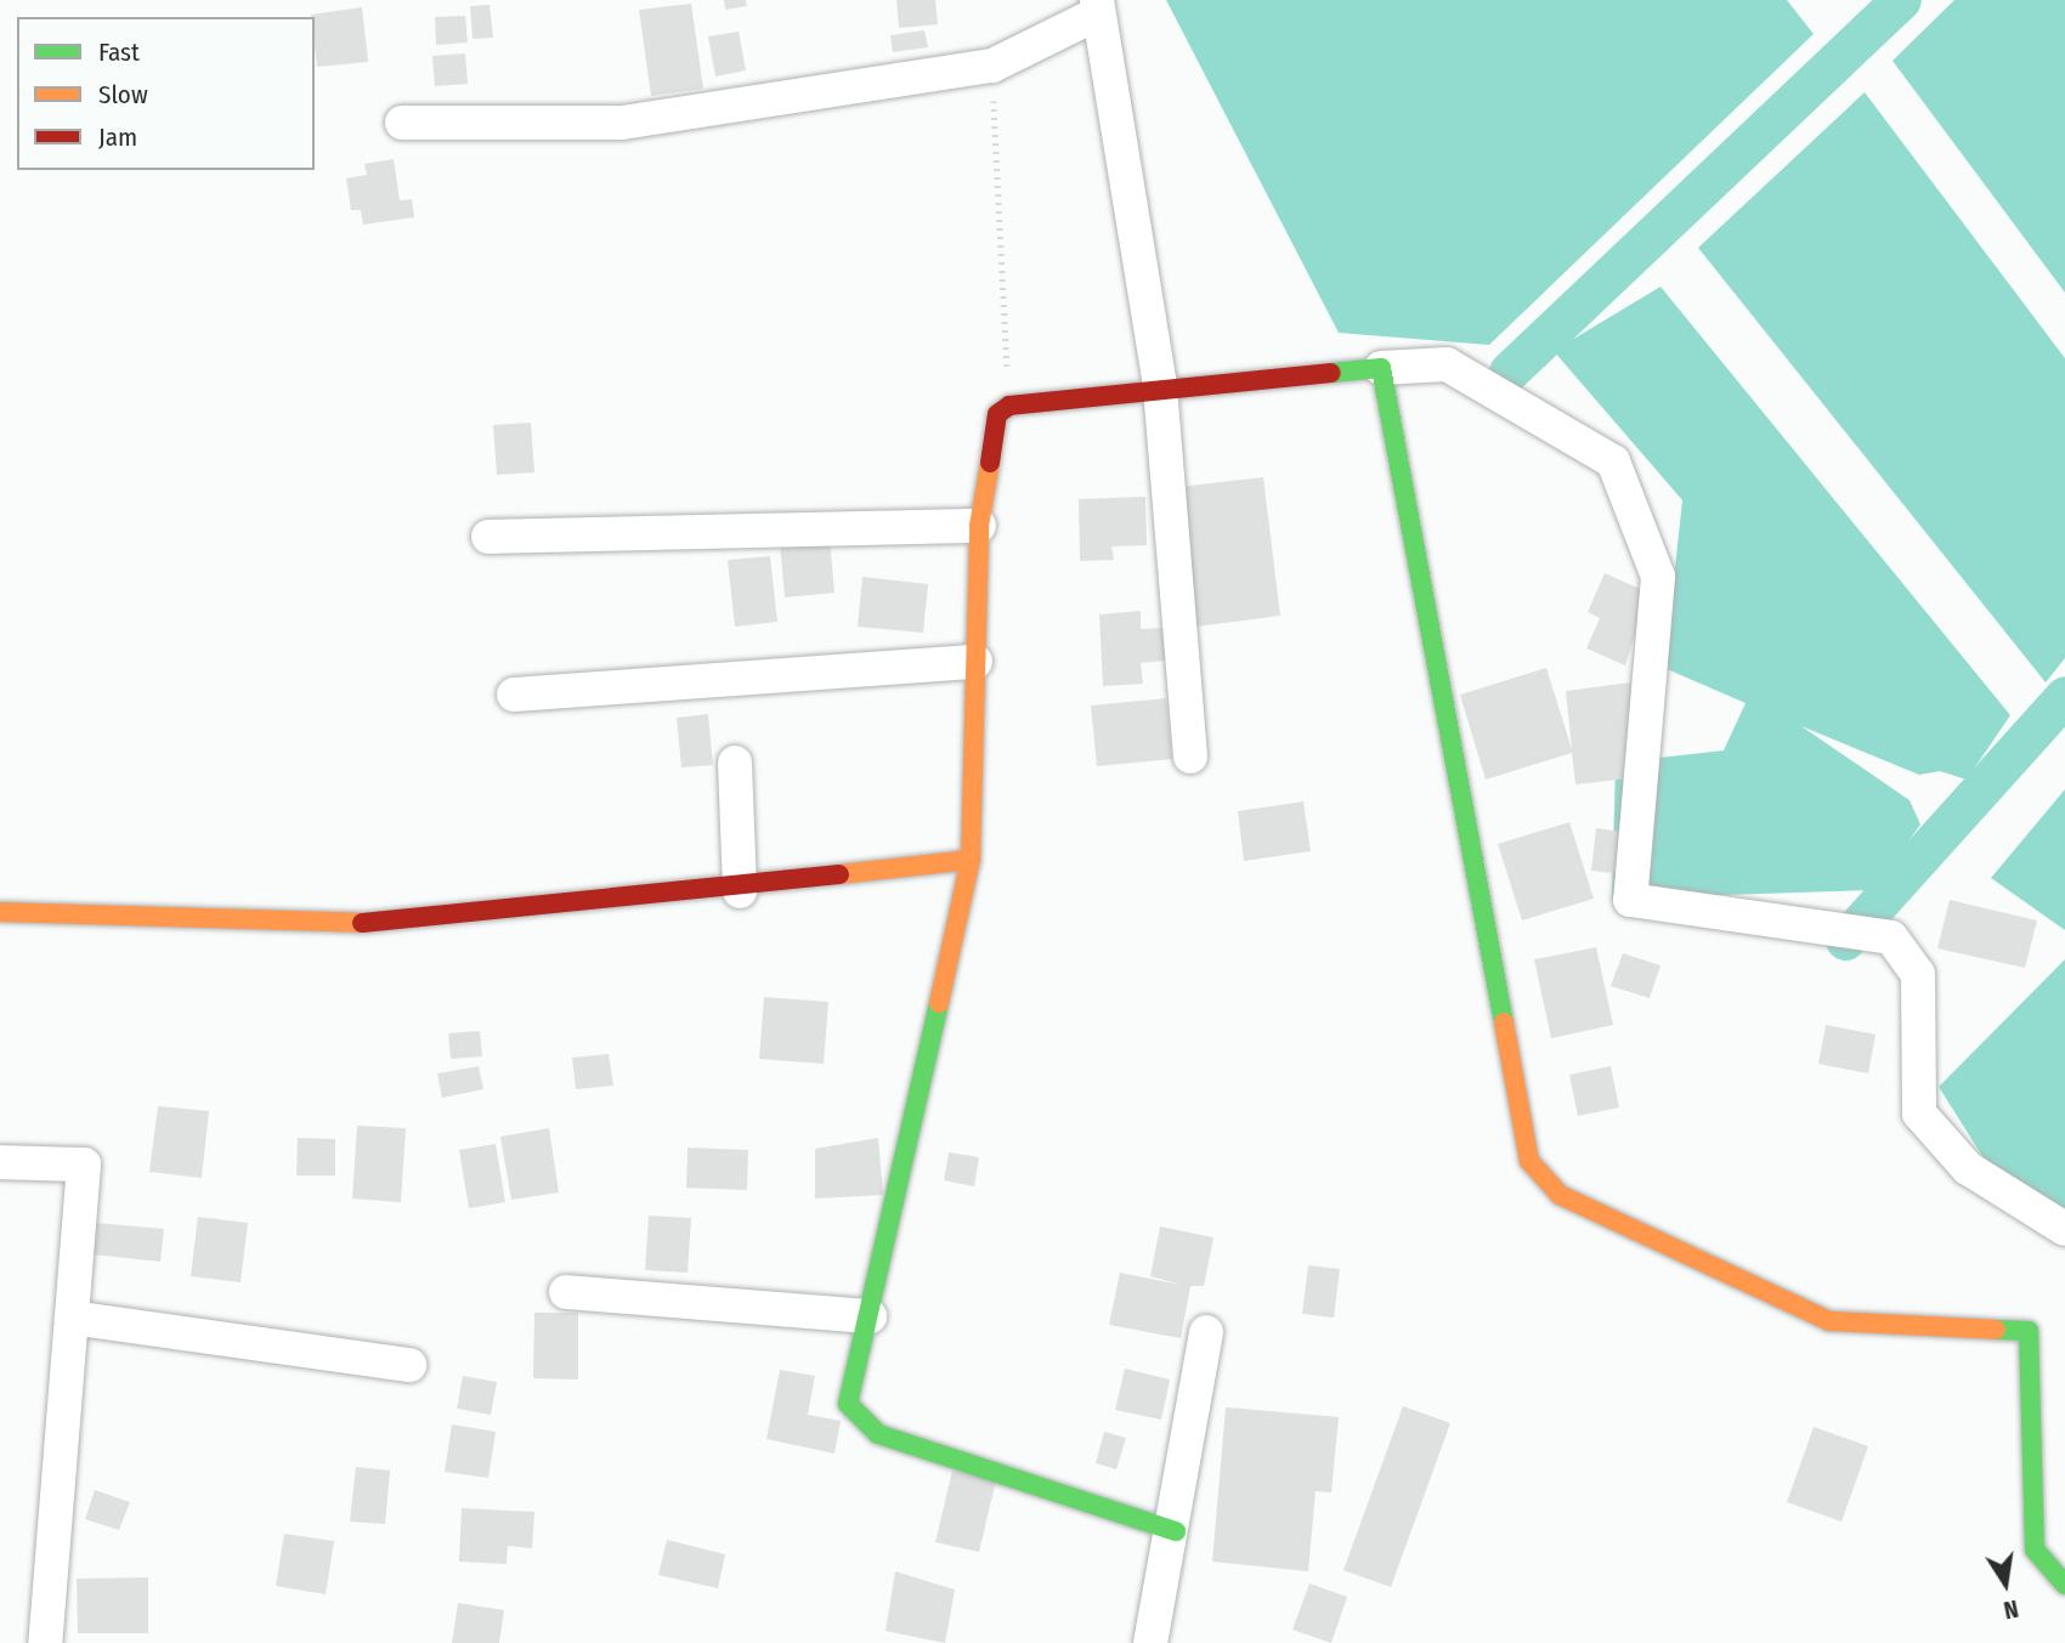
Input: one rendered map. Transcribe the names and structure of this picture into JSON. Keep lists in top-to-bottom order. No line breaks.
{"legend":["Fast","Slow","Jam"],"north":"bottom"}
